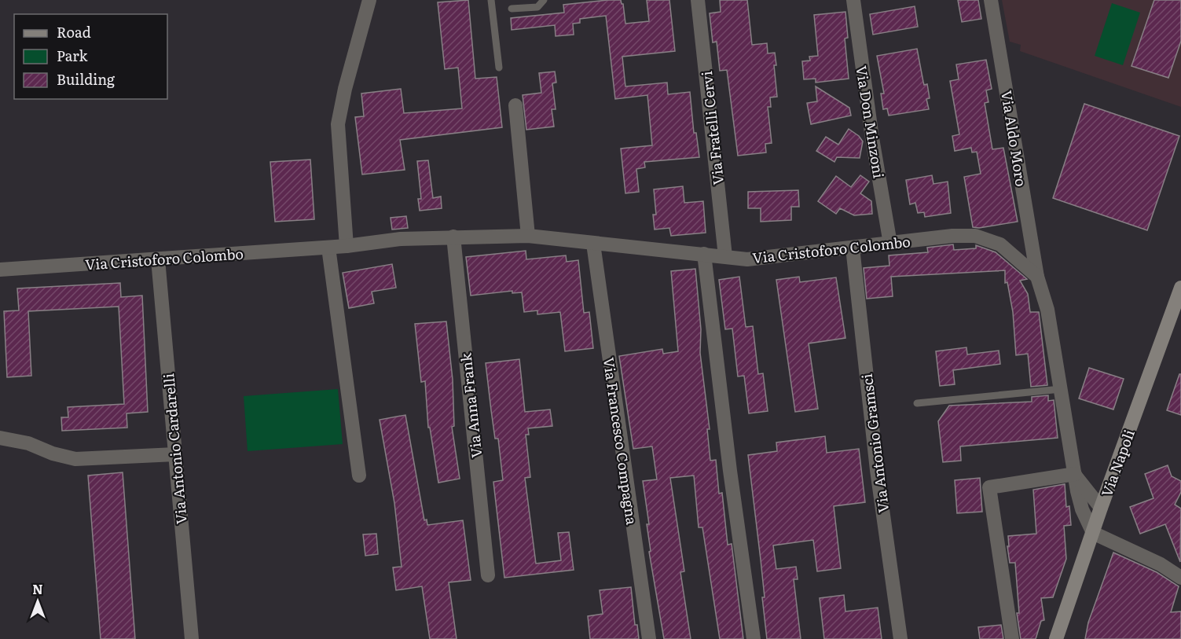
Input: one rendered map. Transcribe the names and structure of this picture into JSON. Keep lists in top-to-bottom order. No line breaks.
{"streets":{"main road":["Via Napoli"],"street":["Via Don Minzoni","Via Fratelli Cervi","Via Aldo Moro","Via Cristoforo Colombo","Via Anna Frank","Via Francesco Compagna","Via Antonio Gramsci","Via Antonio Cardarelli"]},"crossings":[["Via Don Minzoni","Via Cristoforo Colombo"],["Via Fratelli Cervi","Via Cristoforo Colombo"],["Via Aldo Moro","Via Cristoforo Colombo"],["Via Cristoforo Colombo","Via Anna Frank"],["Via Cristoforo Colombo","Via Francesco Compagna"],["Via Cristoforo Colombo","Via Antonio Gramsci"],["Via Cristoforo Colombo","Via Antonio Cardarelli"]],"legend":["Road","Park","Building"],"north":"top"}
